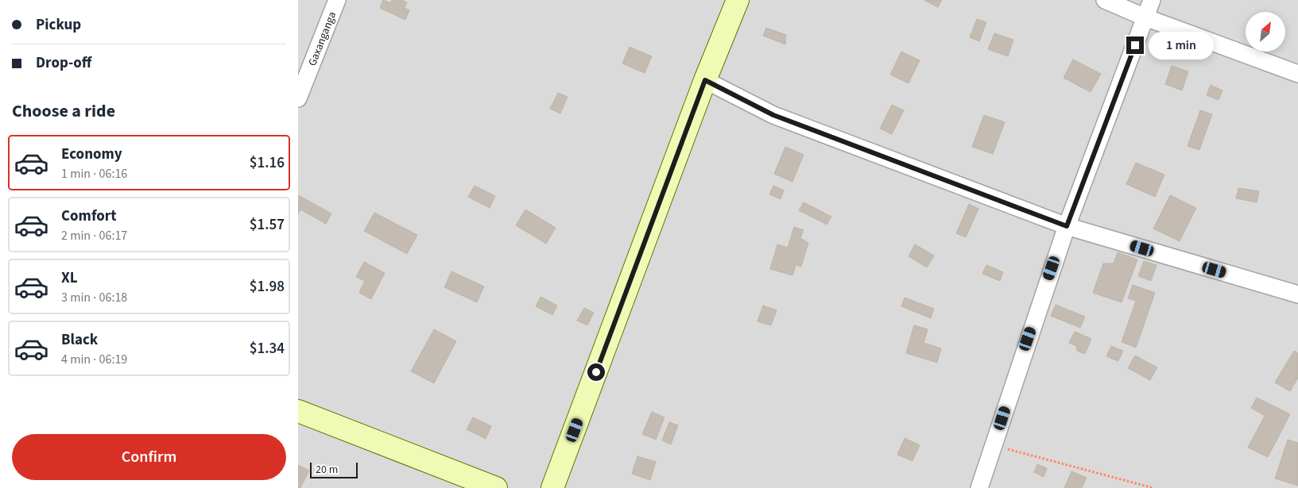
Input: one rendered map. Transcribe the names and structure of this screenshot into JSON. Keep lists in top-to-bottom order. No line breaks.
{"streets":{"street":["Gaxanganga"]},"scale_bar":"20 m","north":"top right","page":{"banner":["Pickup","Drop-off"],"bubble":"1 min","heading":"Choose a ride","list":[{"name":"Economy","note":"1 min · 06:16","value":"$1.16"},{"name":"Comfort","note":"2 min · 06:17","value":"$1.57"},{"name":"XL","note":"3 min · 06:18","value":"$1.98"},{"name":"Black","note":"4 min · 06:19","value":"$1.34"}],"buttons":"Confirm","scale":"20 m"}}
